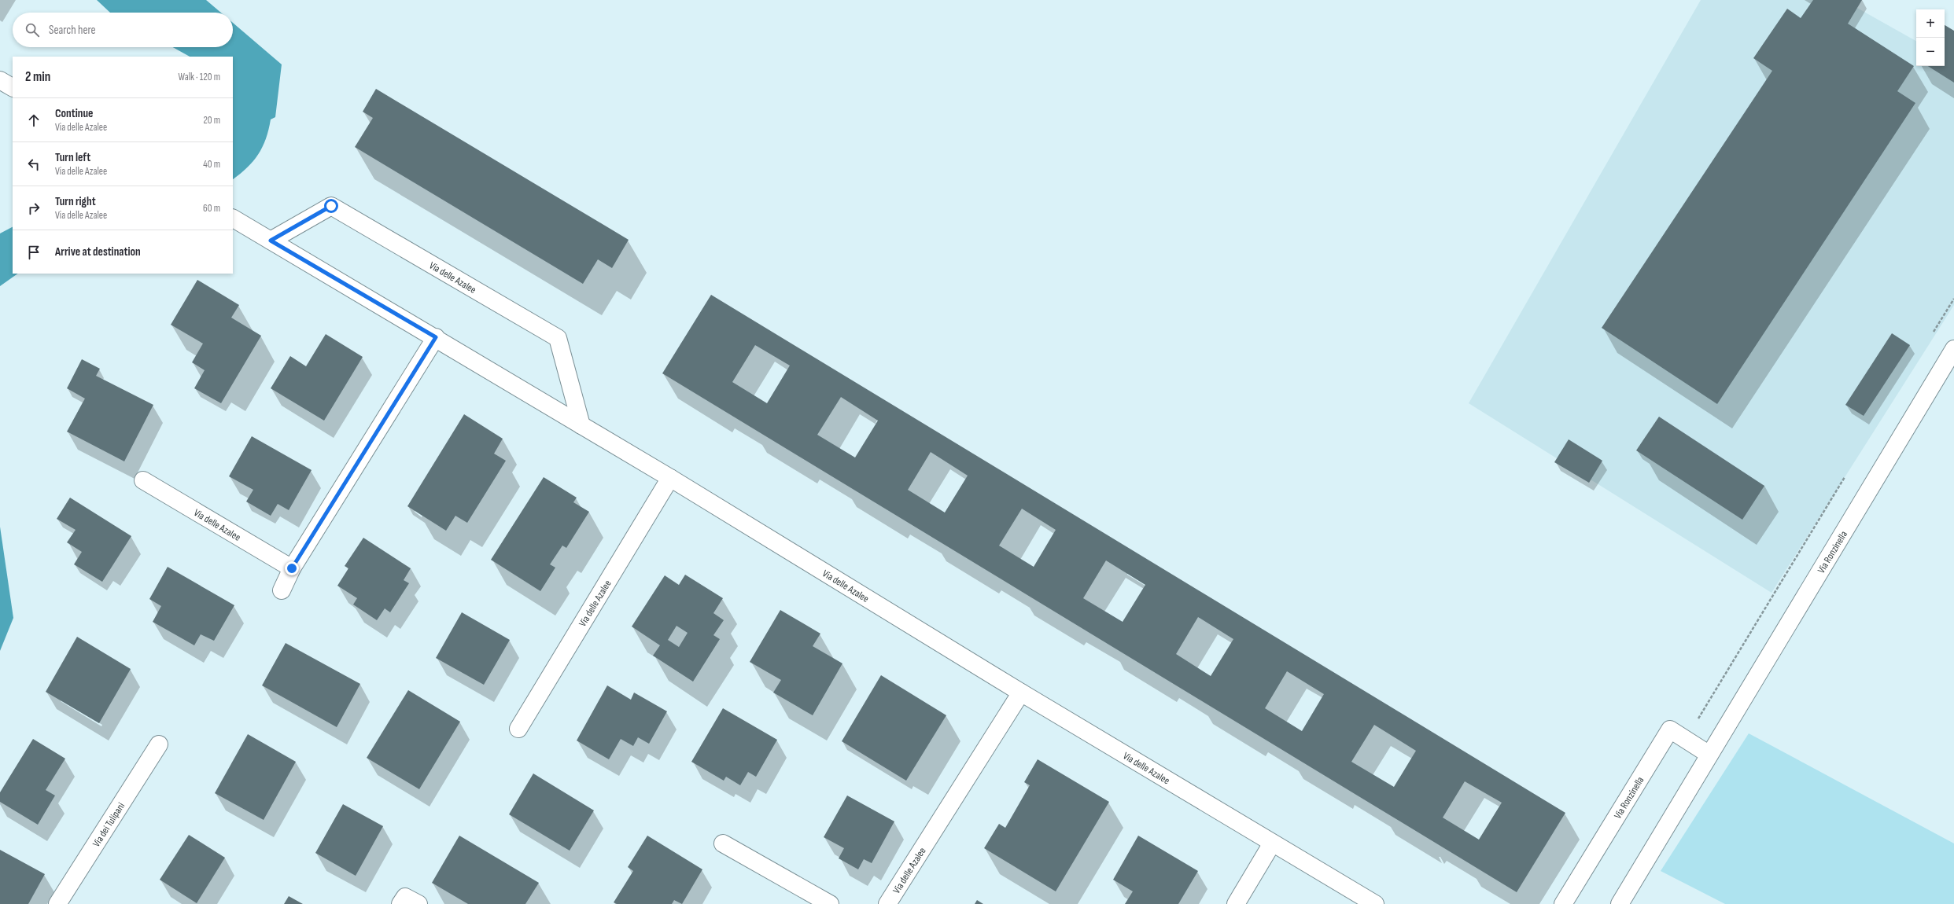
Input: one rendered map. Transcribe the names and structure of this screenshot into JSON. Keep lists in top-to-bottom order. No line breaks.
{"streets":{"street":["Via delle Azalee","Via Ronzinella","Via dei Tulipani"]},"page":{"map_buttons":["+","−"],"search":"Search here","heading":["2 min","Walk · 120 m"],"list":[["Continue","Via delle Azalee","20 m"],["Turn left","Via delle Azalee","40 m"],["Turn right","Via delle Azalee","60 m"],"Arrive at destination"]}}
